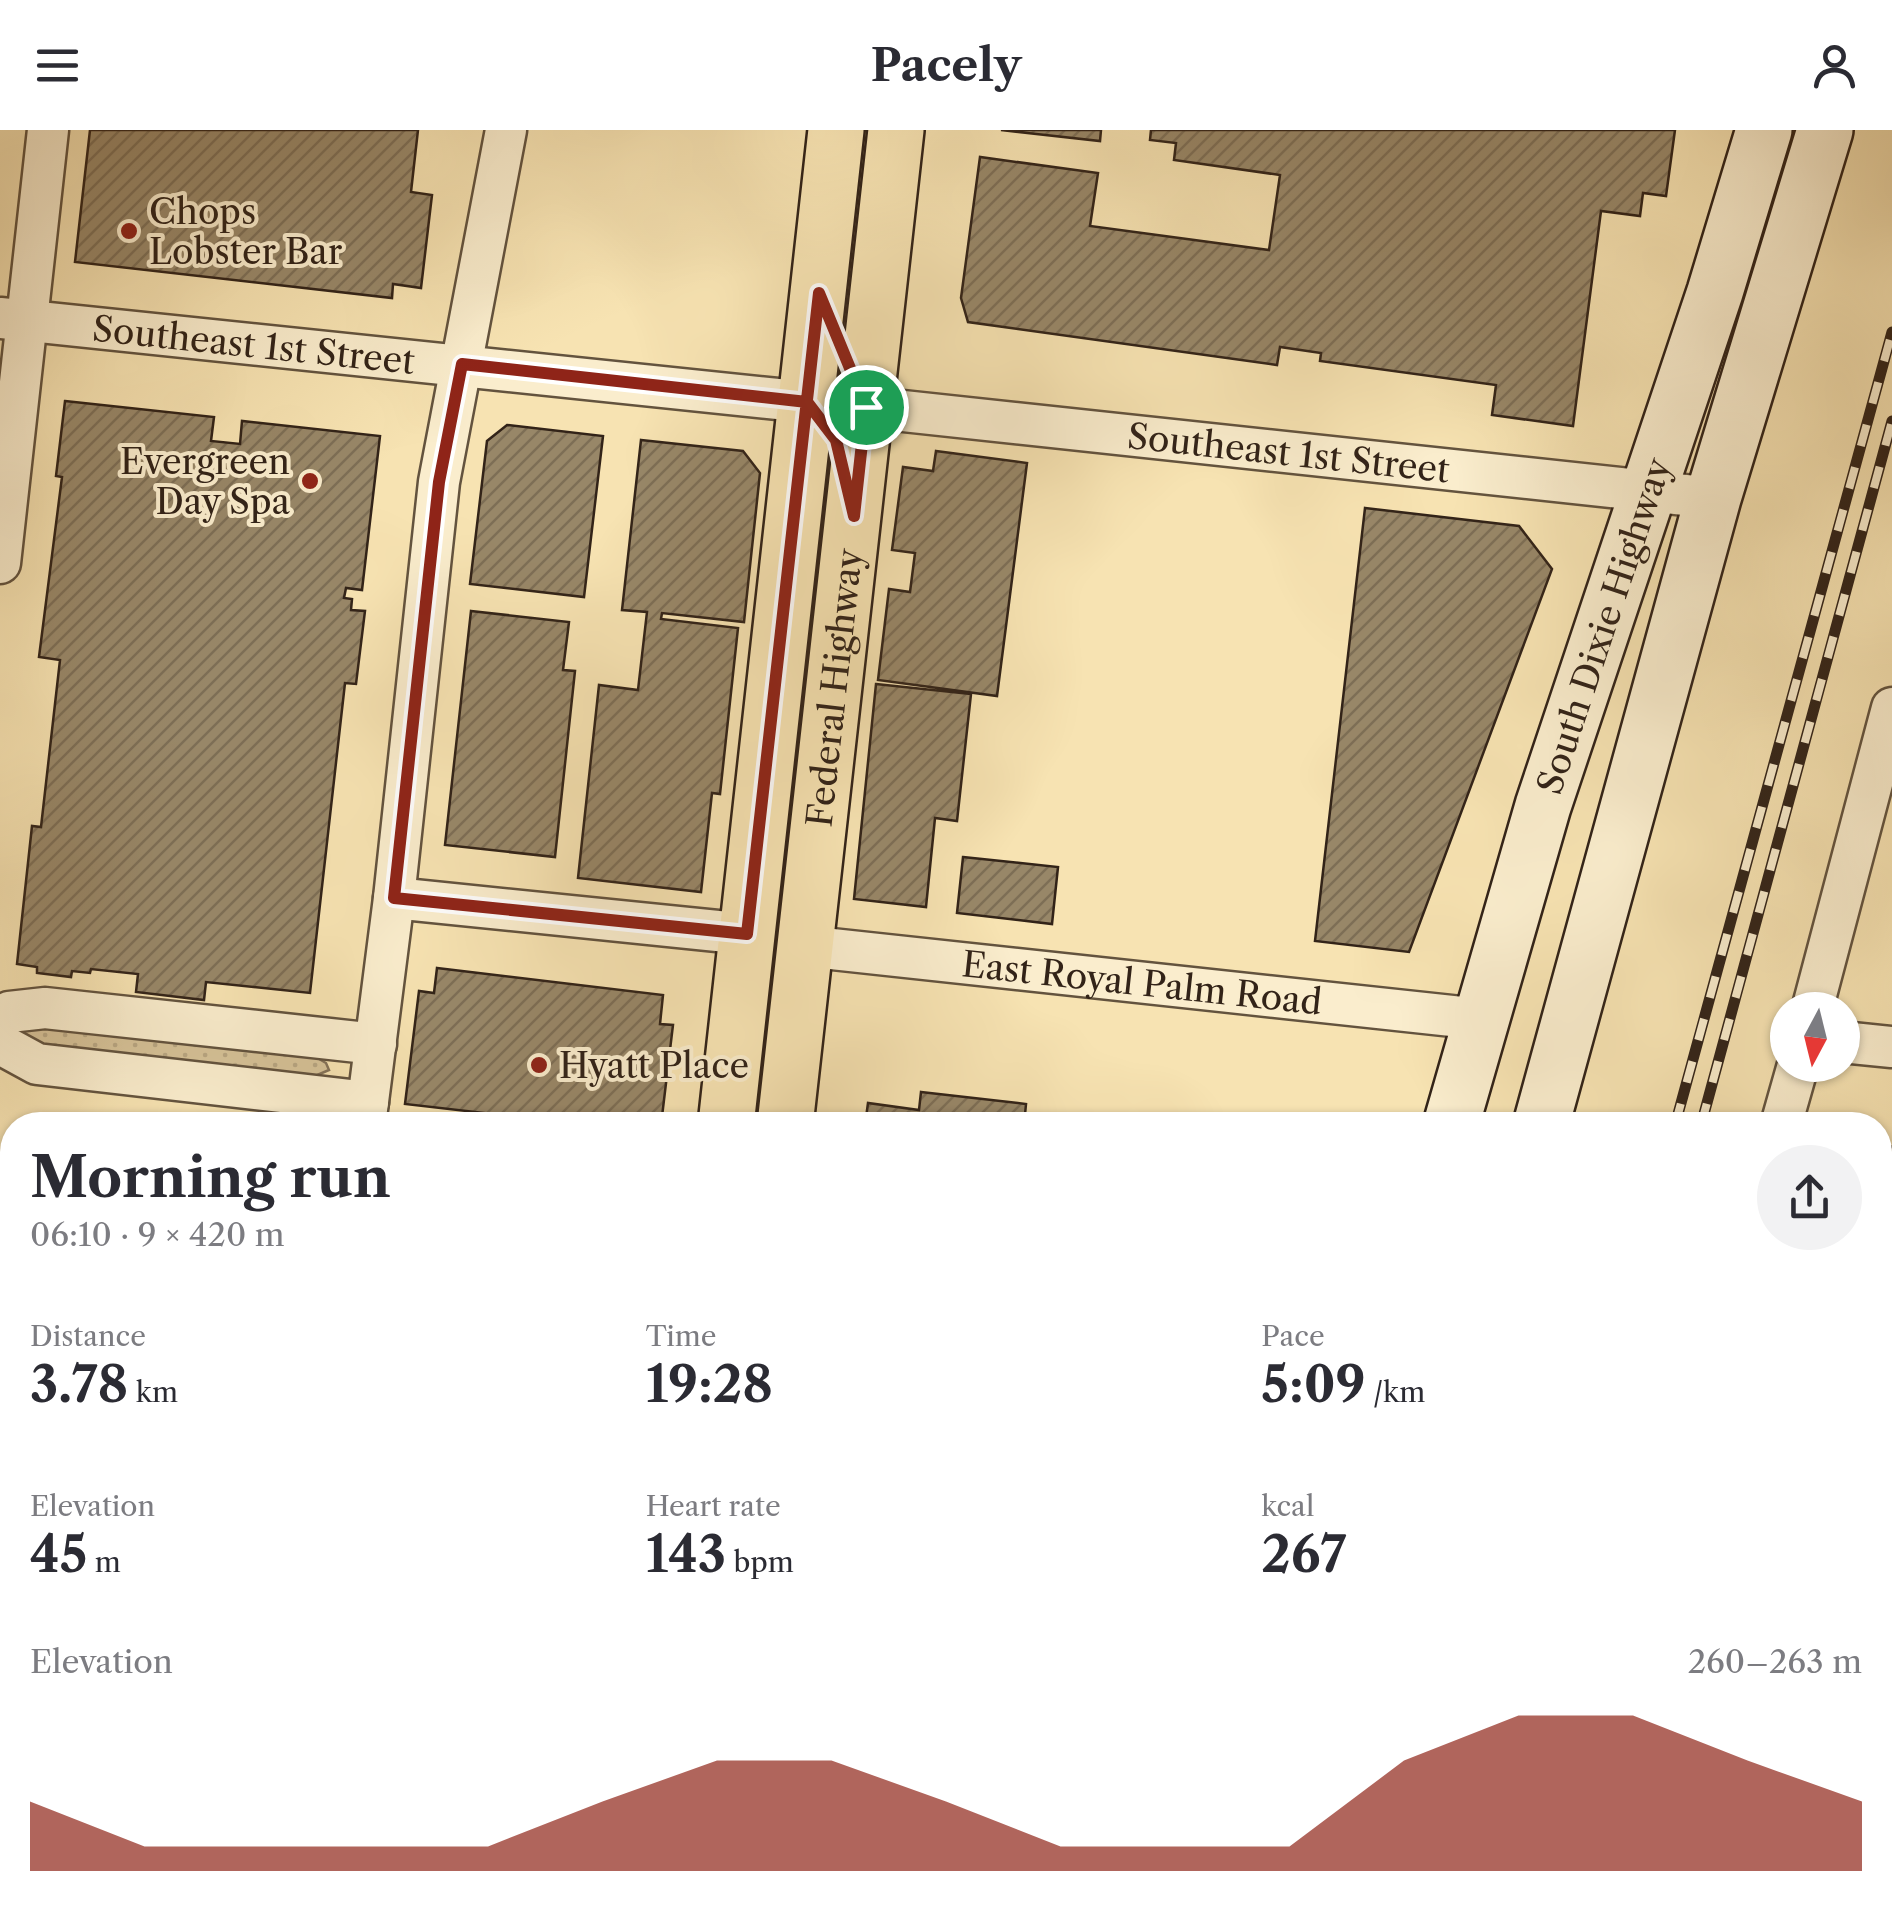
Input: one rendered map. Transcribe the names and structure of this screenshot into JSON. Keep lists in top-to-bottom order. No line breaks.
{"streets":{"main road":["South Dixie Highway","Federal Highway"],"street":["Southeast 1st Street","East Royal Palm Road"]},"crossings":[["Southeast 1st Street","South Dixie Highway"],["Southeast 1st Street","Federal Highway"],["South Dixie Highway","East Royal Palm Road"],["Federal Highway","East Royal Palm Road"]],"places":["Chops Lobster Bar","Evergreen Day Spa","Hyatt Place"],"north":"bottom","page":{"header":"Pacely","heading":["Morning run","06:10 · 9 × 420 m"],"stats":[["Distance","3.78 km"],["Time","19:28"],["Pace","5:09 /km"],["Elevation","45 m"],["Heart rate","143 bpm"],["kcal","267"]],"chart":["Elevation","260–263 m"]}}
